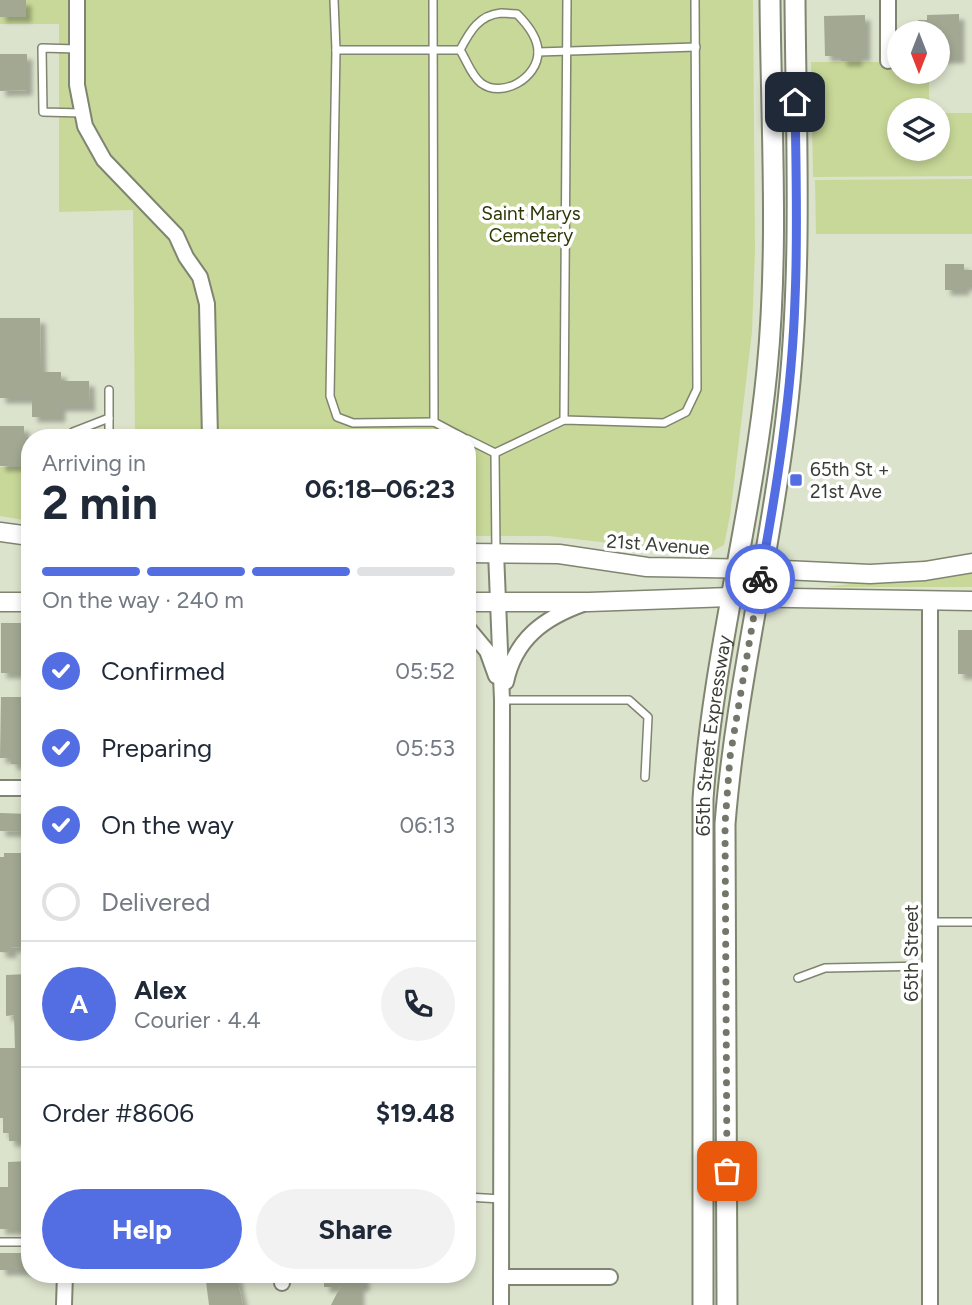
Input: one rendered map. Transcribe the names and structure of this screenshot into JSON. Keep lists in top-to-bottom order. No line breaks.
{"streets":{"main road":["65th Street Expressway"],"street":["21st Avenue","65th Street"]},"crossings":[["21st Avenue","65th Street Expressway"]],"parks":["Saint Marys Cemetery"],"places":{"transit":["65th St + 21st Ave"]},"north":"bottom","page":{"heading":["2 min","Arriving in","06:18–06:23"],"panel":["Alex","Courier · 4.4","Order #8606","$19.48"],"bar":"On the way · 240 m","list":[["Confirmed","05:52"],["Preparing","05:53"],["On the way","06:13"],"Delivered"],"round":"A","buttons":["Help","Share"]}}
